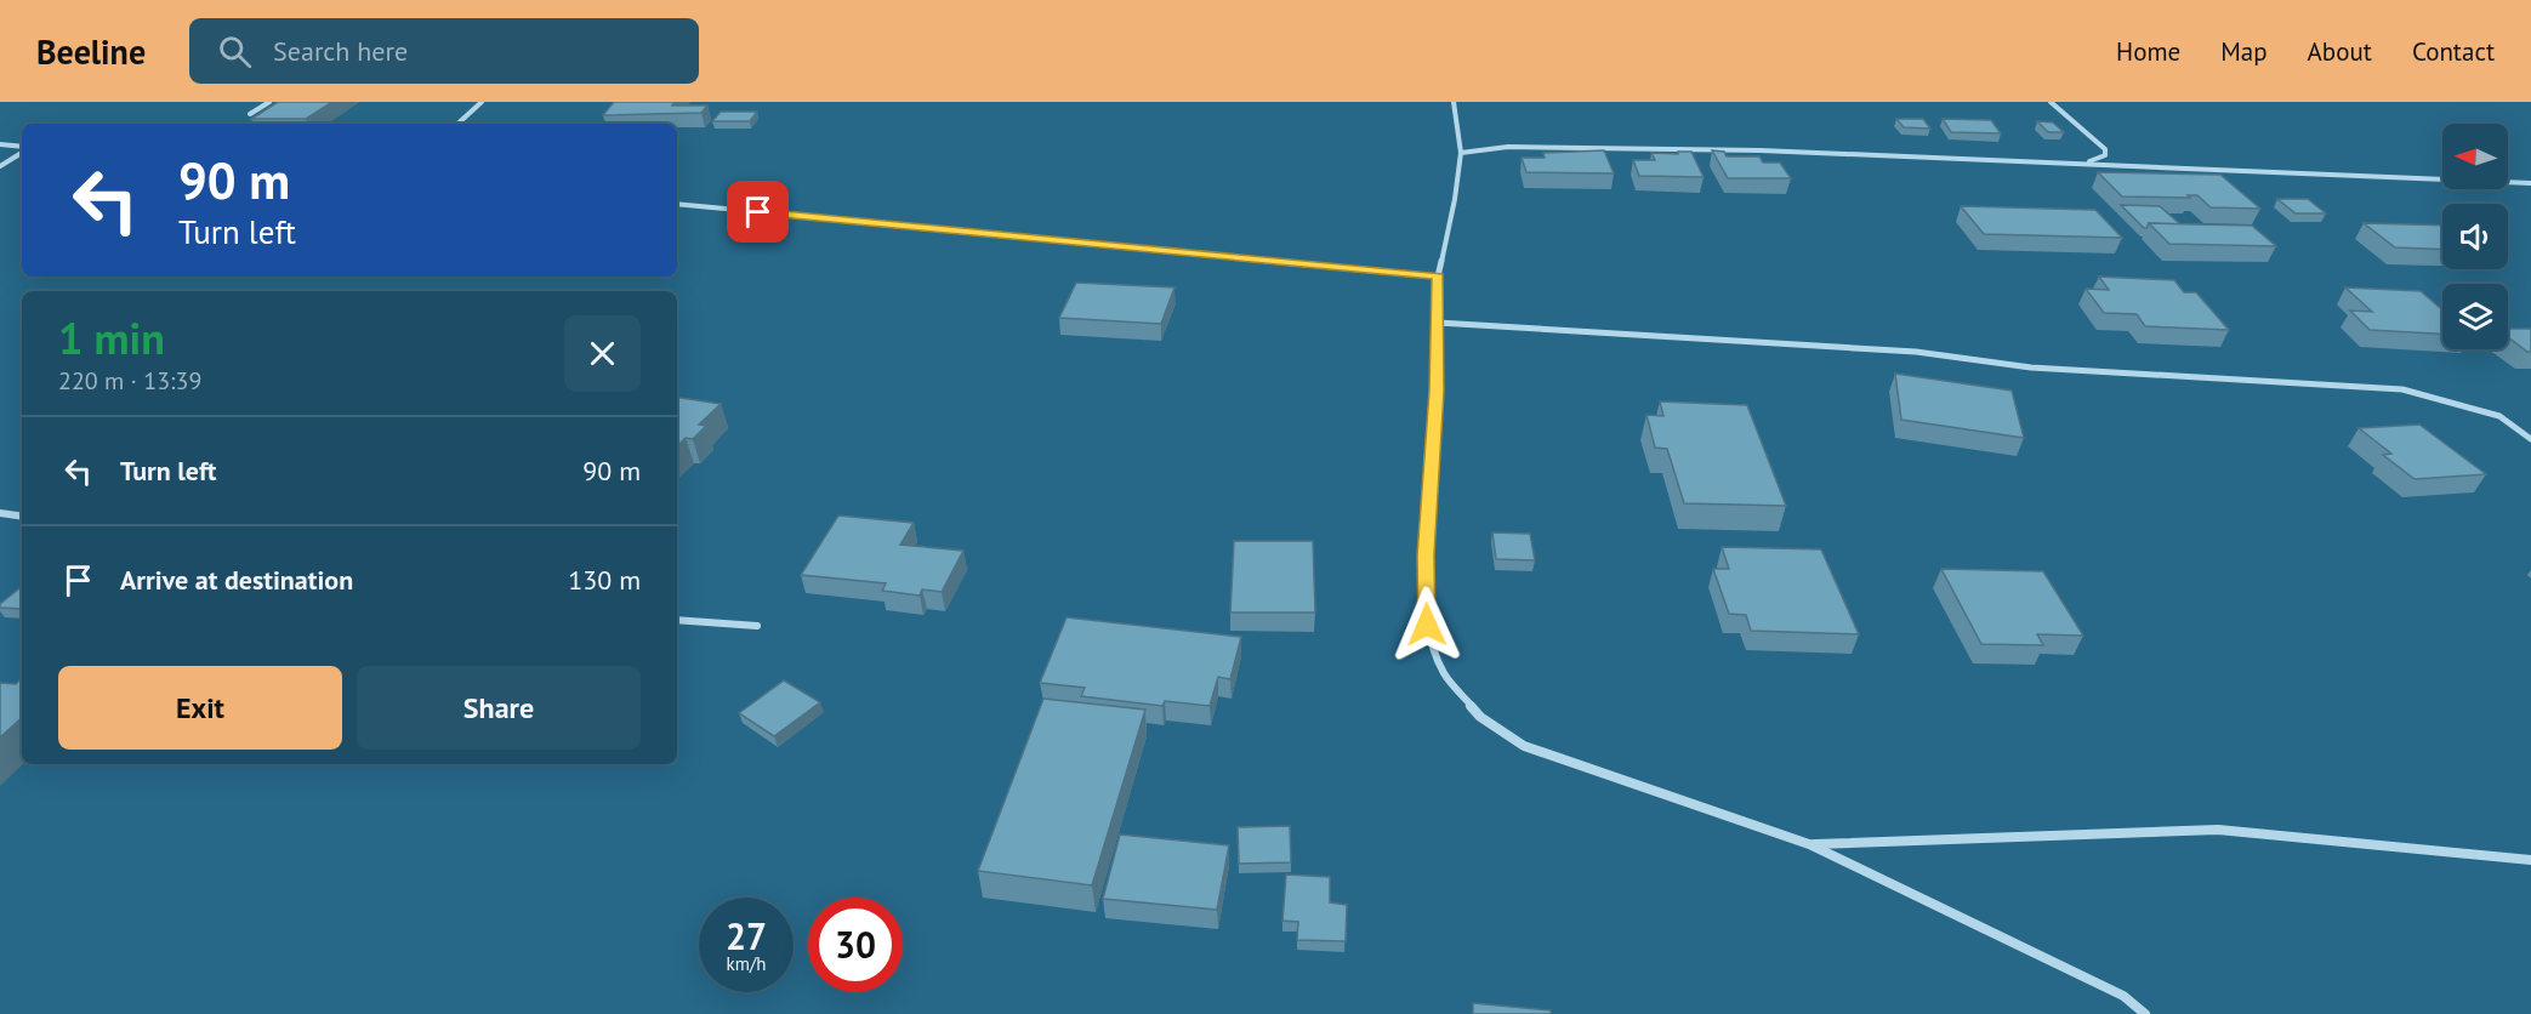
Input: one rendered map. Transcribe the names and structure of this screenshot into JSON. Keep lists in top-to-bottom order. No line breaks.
{"north":"left","page":{"header":"Beeline","search":"Search here","nav":["Home","Map","About","Contact"],"turn":["90 m","Turn left"],"heading":["1 min","220 m · 13:39"],"list":[{"name":"Turn left","value":"90 m"},{"name":"Arrive at destination","value":"130 m"}],"buttons":["Exit","Share"],"speed":"27 km/h","limit":"30"}}
